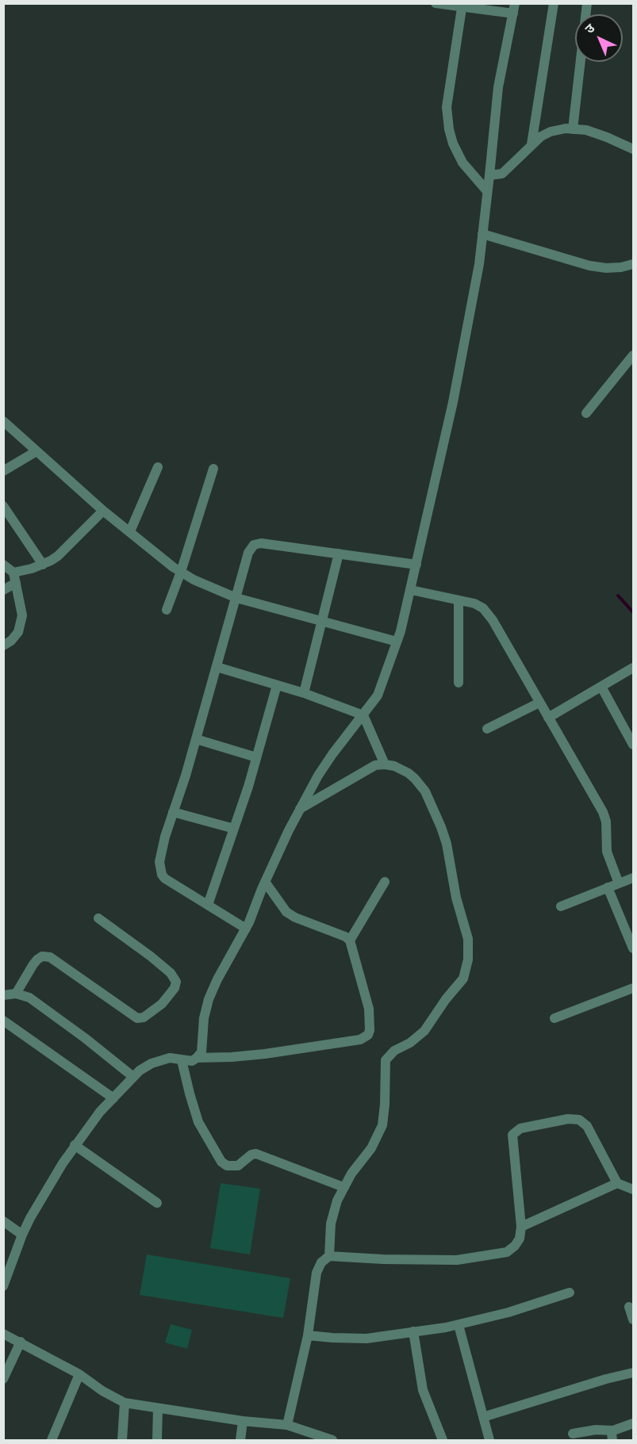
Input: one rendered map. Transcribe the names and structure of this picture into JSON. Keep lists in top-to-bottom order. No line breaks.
{"north":"top left"}
